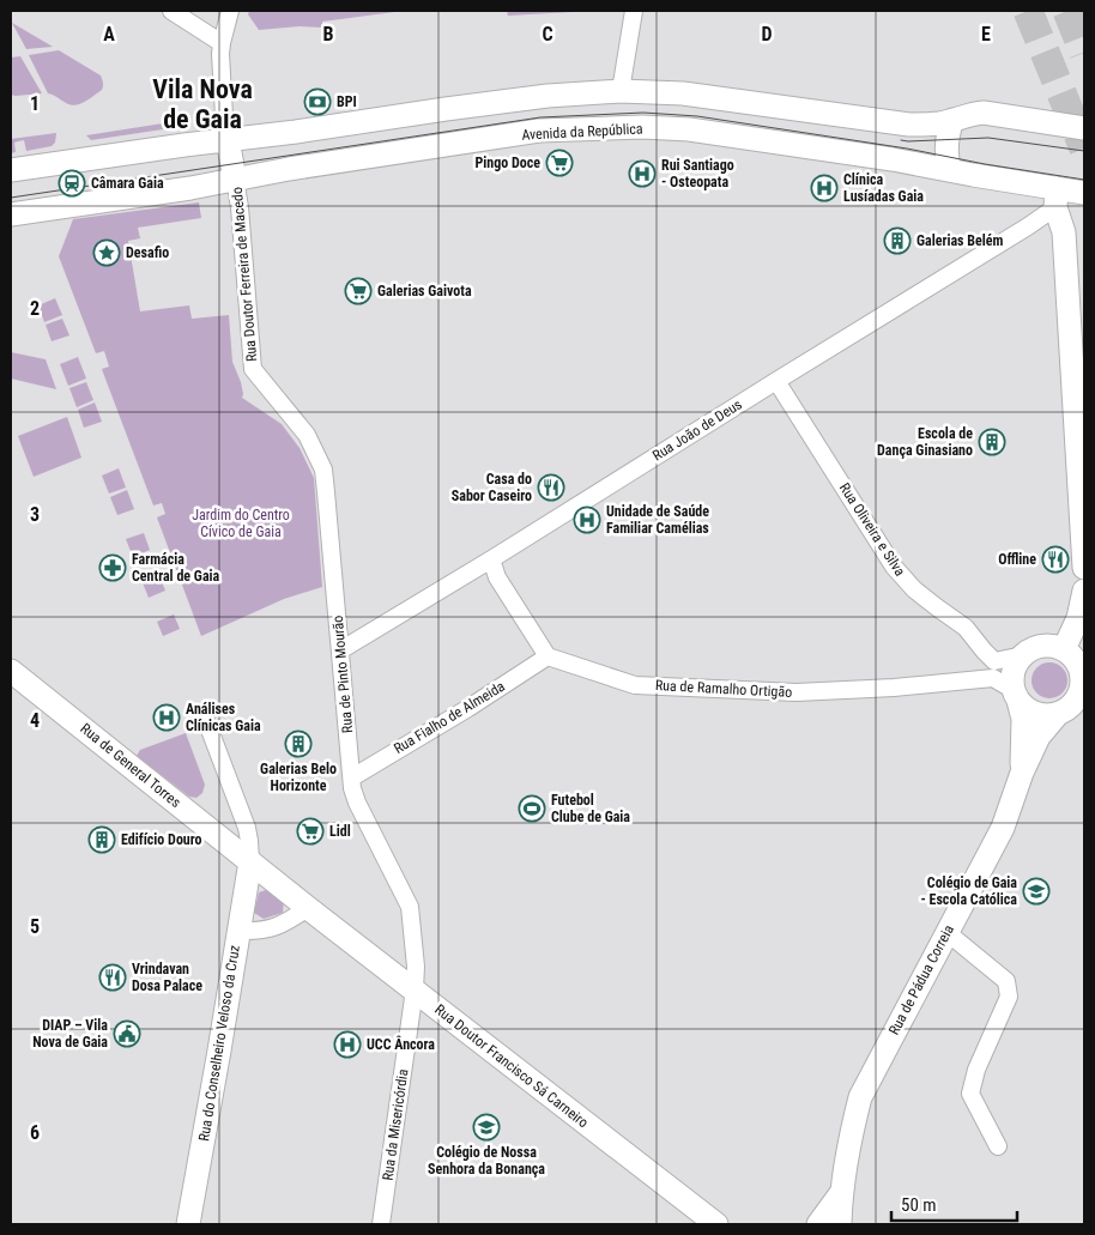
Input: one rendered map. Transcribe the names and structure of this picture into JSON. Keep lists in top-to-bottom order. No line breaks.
{"streets":{"main road":["Avenida da República","Rua de General Torres","Rua de Pádua Correia","Rua do Conselheiro Veloso da Cruz","Rua Doutor Francisco Sá Carneiro"],"street":["Rua Doutor Ferreira de Macedo","Rua João de Deus","Rua Oliveira e Silva","Rua de Pinto Mourão","Rua de Ramalho Ortigão","Rua Fialho de Almeida","Rua da Misericórdia"]},"crossings":[["Avenida da República","Rua Doutor Ferreira de Macedo"],["Avenida da República","Rua João de Deus"],["Rua Doutor Ferreira de Macedo","Rua de Pinto Mourão"],["Rua João de Deus","Rua Oliveira e Silva"],["Rua João de Deus","Rua de Pinto Mourão"],["Rua de Pinto Mourão","Rua Fialho de Almeida"],["Rua de Pinto Mourão","Rua Doutor Francisco Sá Carneiro"],["Rua de Pinto Mourão","Rua da Misericórdia"],["Rua de Ramalho Ortigão","Rua Fialho de Almeida"],["Rua de General Torres","Rua do Conselheiro Veloso da Cruz"],["Rua de General Torres","Rua Doutor Francisco Sá Carneiro"],["Rua do Conselheiro Veloso da Cruz","Rua Doutor Francisco Sá Carneiro"],["Rua Doutor Francisco Sá Carneiro","Rua da Misericórdia"]],"districts":["Vila Nova de Gaia"],"parks":["Jardim do Centro Cívico de Gaia"],"places":{"bank":["BPI"],"supermarket":["Pingo Doce","Galerias Gaivota","Lidl"],"hospital":["Rui Santiago - Osteopata","Clínica Lusíadas Gaia","Unidade de Saúde Familiar Camélias","Análises Clínicas Gaia","UCC Âncora"],"station":["Câmara Gaia"],"building":["Galerias Belém","Escola de Dança Ginasiano","Galerias Belo Horizonte","Edifício Douro"],"place":["Desafio"],"restaurant":["Casa do Sabor Caseiro","Offline","Vrindavan Dosa Palace"],"pharmacy":["Farmácia Central de Gaia"],"sports":["Futebol Clube de Gaia"],"school or university":["Colégio de Gaia - Escola Católica","Colégio de Nossa Senhora da Bonança"],"public building":["DIAP – Vila Nova de Gaia"]},"scale_bar":"50 m","grid":{"columns":["A","B","C","D","E"],"rows":["1","2","3","4","5","6"]}}
